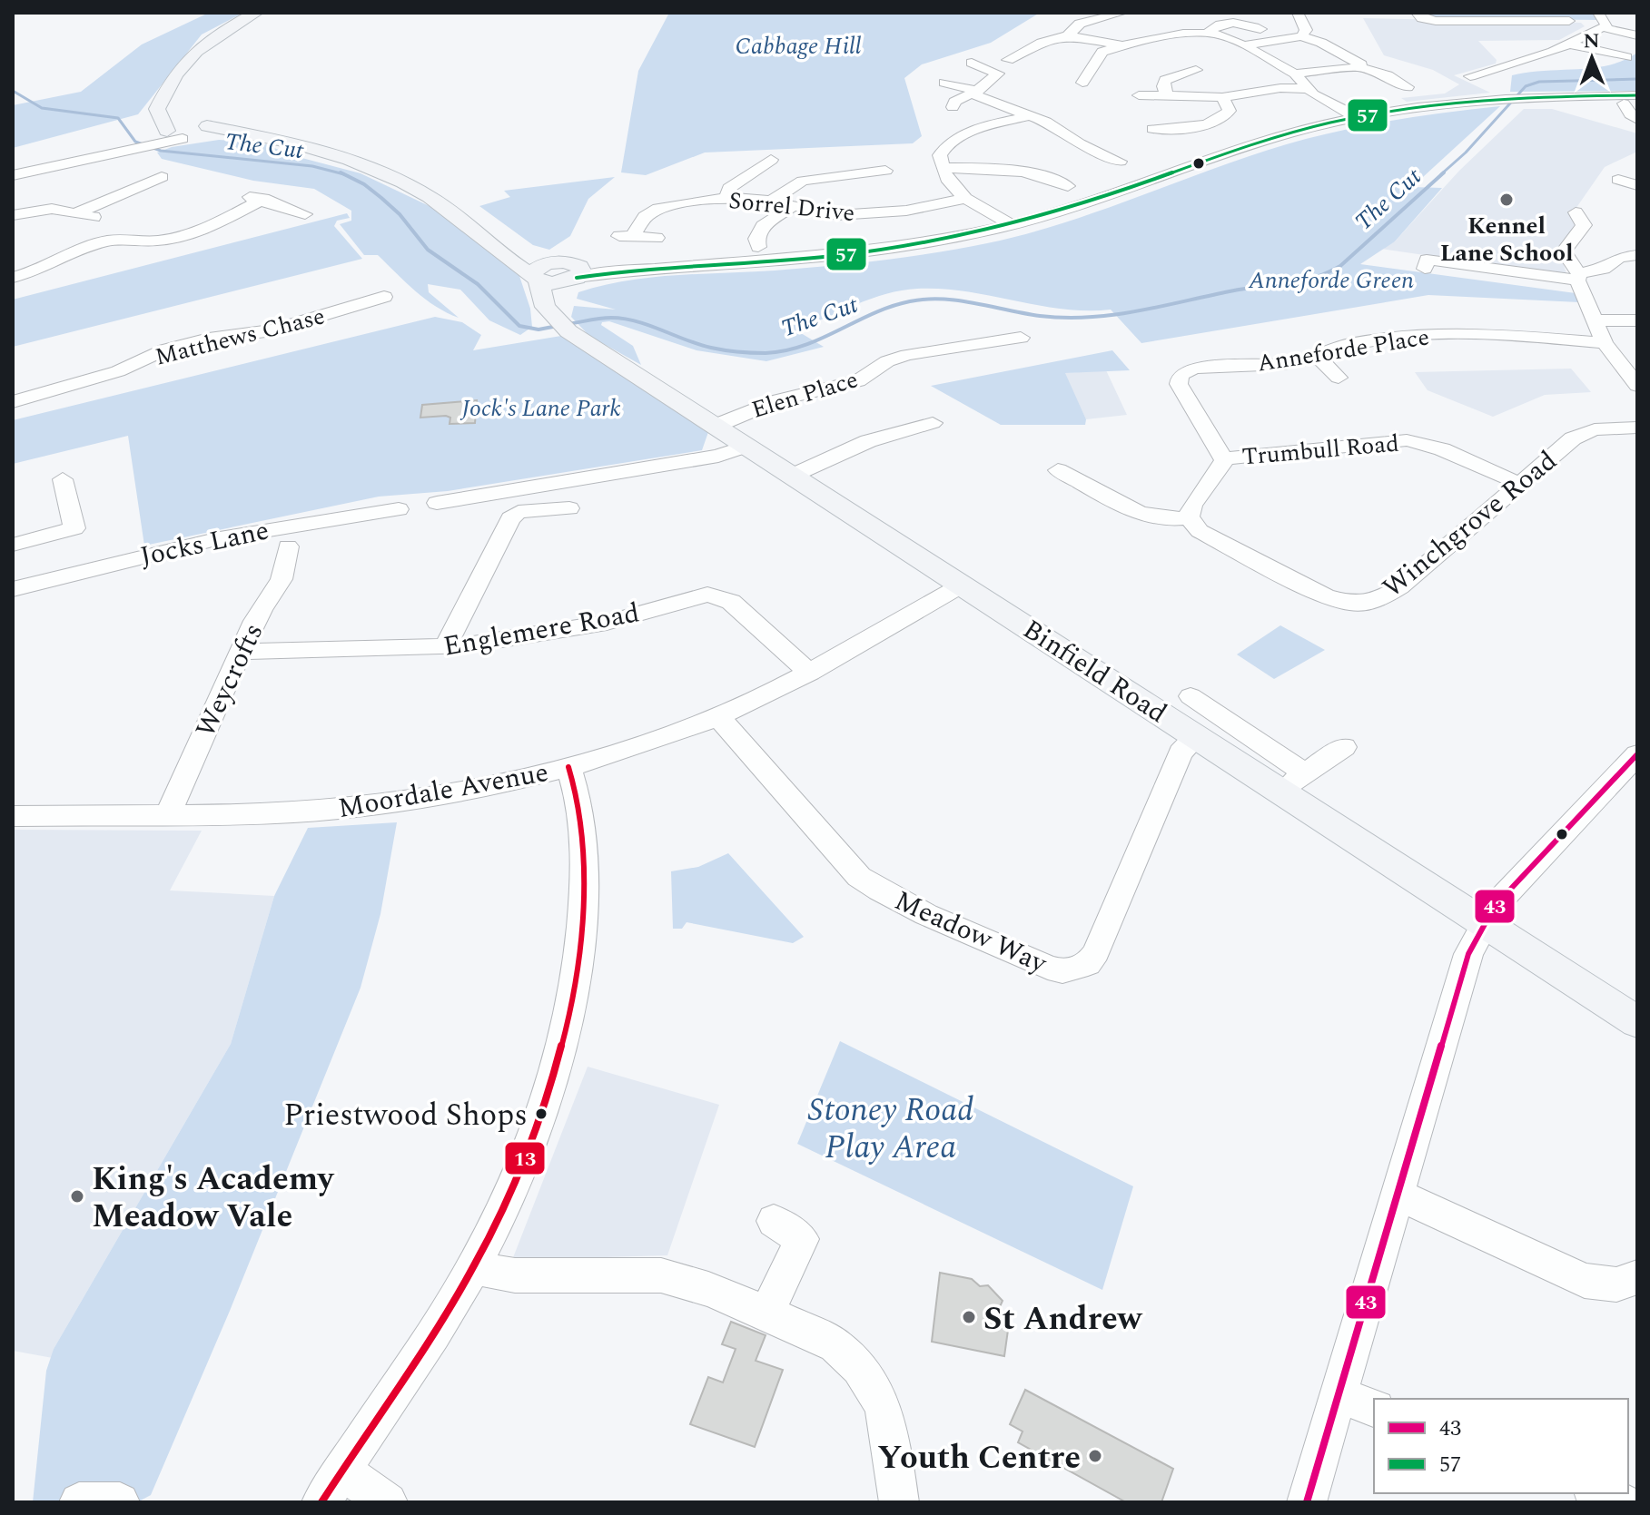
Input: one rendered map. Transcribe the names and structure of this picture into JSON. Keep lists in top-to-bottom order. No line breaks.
{"streets":{"main road":["Binfield Road"],"street":["Sorrel Drive","Matthews Chase","Anneforde Place","Elen Place","Trumbull Road","Winchgrove Road","Jocks Lane","Englemere Road","Weycrofts","Moordale Avenue","Meadow Way"]},"crossings":[["Anneforde Place","Trumbull Road"],["Elen Place","Binfield Road"],["Trumbull Road","Winchgrove Road"],["Englemere Road","Weycrofts"],["Englemere Road","Moordale Avenue"],["Binfield Road","Moordale Avenue"],["Binfield Road","Meadow Way"],["Weycrofts","Moordale Avenue"],["Moordale Avenue","Meadow Way"]],"water":["The Cut"],"parks":["Cabbage Hill","Anneforde Green","Jock's Lane Park","Stoney Road Play Area"],"places":["Kennel Lane School","Priestwood Shops","King's Academy Meadow Vale","St Andrew","Youth Centre"],"lines":["transit line 57","transit line 43","transit line 13"],"legend":["43","57"],"north":"top"}
